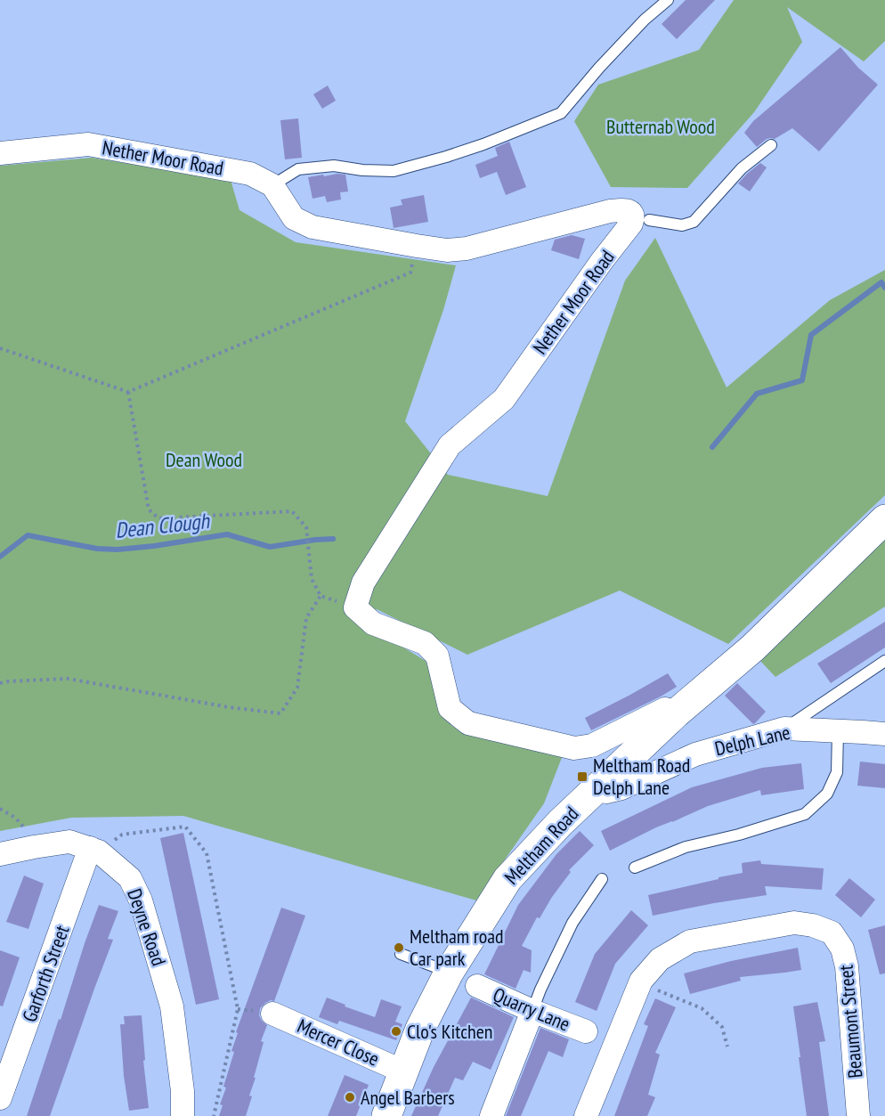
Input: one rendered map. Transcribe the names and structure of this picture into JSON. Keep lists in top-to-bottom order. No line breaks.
{"streets":{"main road":["Meltham Road"],"street":["Nether Moor Road","Delph Lane","Deyne Road","Garforth Street","Quarry Lane","Beaumont Street","Mercer Close"]},"crossings":[["Nether Moor Road","Meltham Road"],["Delph Lane","Meltham Road"],["Meltham Road","Mercer Close"],["Deyne Road","Garforth Street"]],"water":["Dean Clough"],"parks":["Butternab Wood","Dean Wood"],"places":{"transit":["Meltham Road Delph Lane"],"other":["Meltham road Car park","Clo's Kitchen","Angel Barbers"]}}
